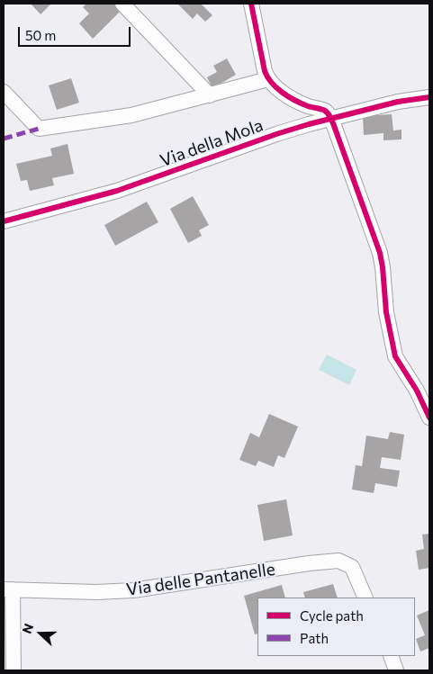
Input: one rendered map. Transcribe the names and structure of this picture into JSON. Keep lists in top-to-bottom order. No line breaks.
{"streets":{"street":["Via della Mola","Via delle Pantanelle"]},"legend":["Cycle path","Path"],"scale_bar":"50 m","north":"left"}
